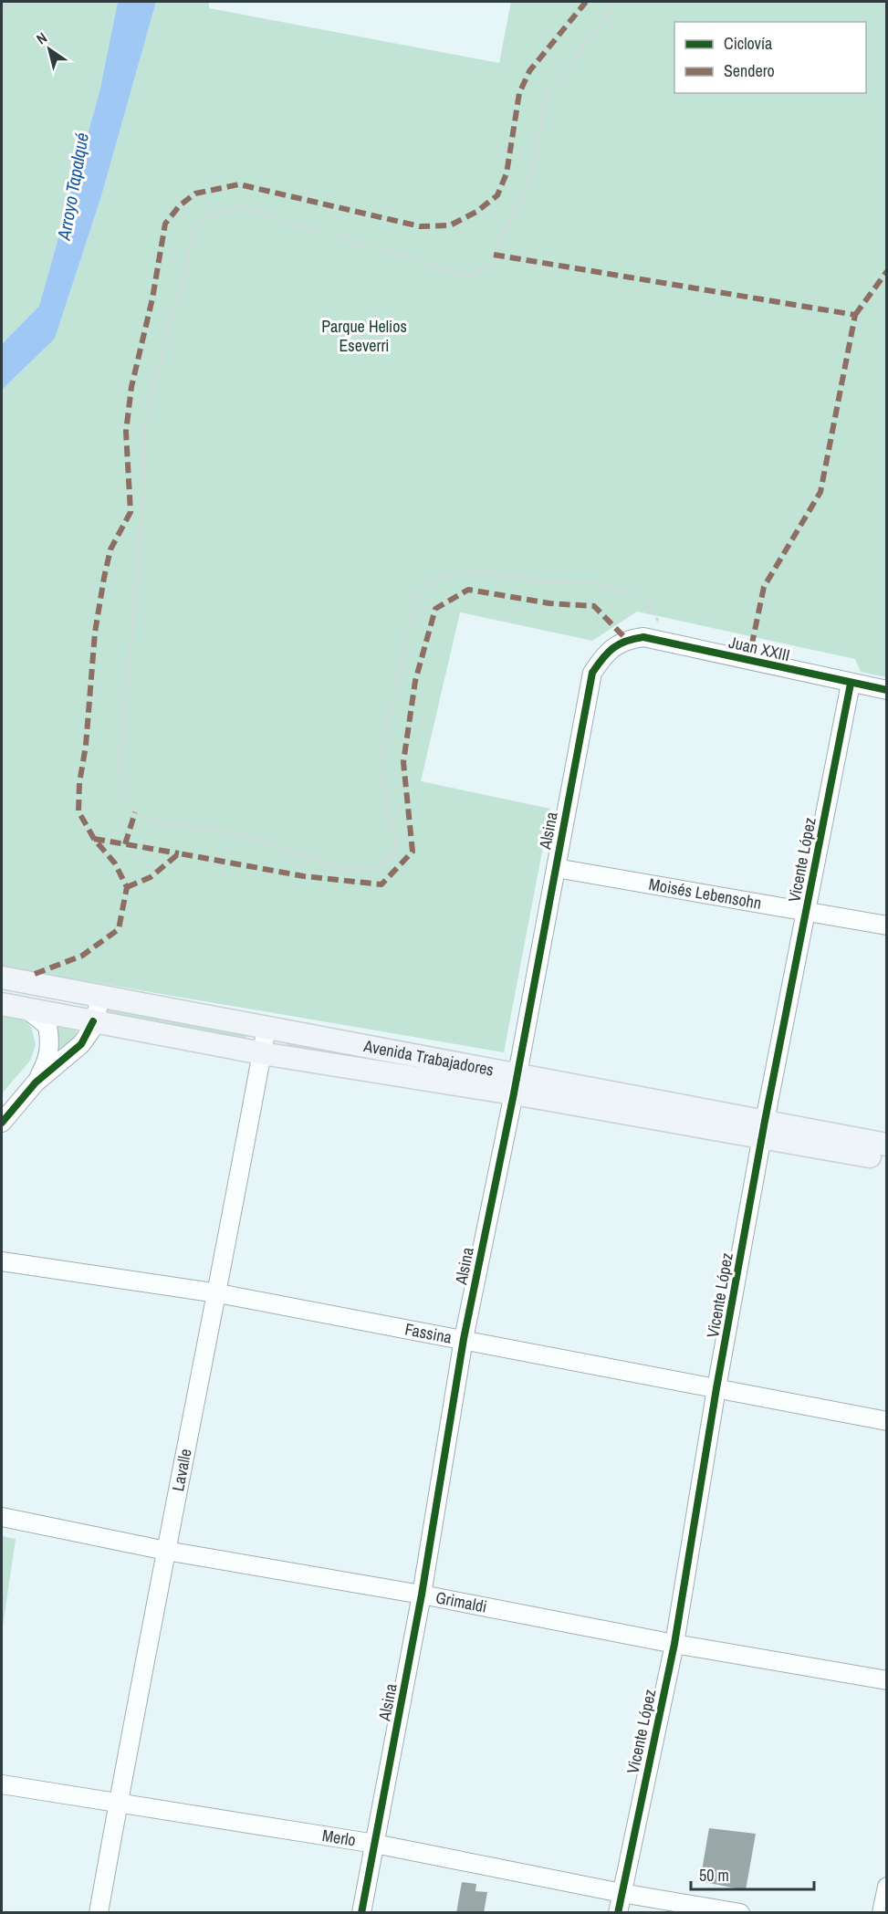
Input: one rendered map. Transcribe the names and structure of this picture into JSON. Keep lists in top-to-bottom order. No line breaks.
{"streets":{"main road":["Avenida Trabajadores"],"street":["Juan XXIII","Alsina","Vicente López","Moisés Lebensohn","Fassina","Lavalle","Grimaldi","Merlo"]},"crossings":[["Juan XXIII","Alsina"],["Juan XXIII","Vicente López"],["Alsina","Moisés Lebensohn"],["Alsina","Avenida Trabajadores"],["Alsina","Fassina"],["Alsina","Grimaldi"],["Alsina","Merlo"],["Vicente López","Moisés Lebensohn"],["Vicente López","Avenida Trabajadores"],["Vicente López","Fassina"],["Vicente López","Grimaldi"],["Vicente López","Merlo"],["Avenida Trabajadores","Lavalle"],["Fassina","Lavalle"],["Lavalle","Grimaldi"],["Lavalle","Merlo"]],"water":["Arroyo Tapalqué"],"parks":["Parque Helios Eseverri"],"legend":["Ciclovía","Sendero"],"scale_bar":"50 m","north":"top left"}
